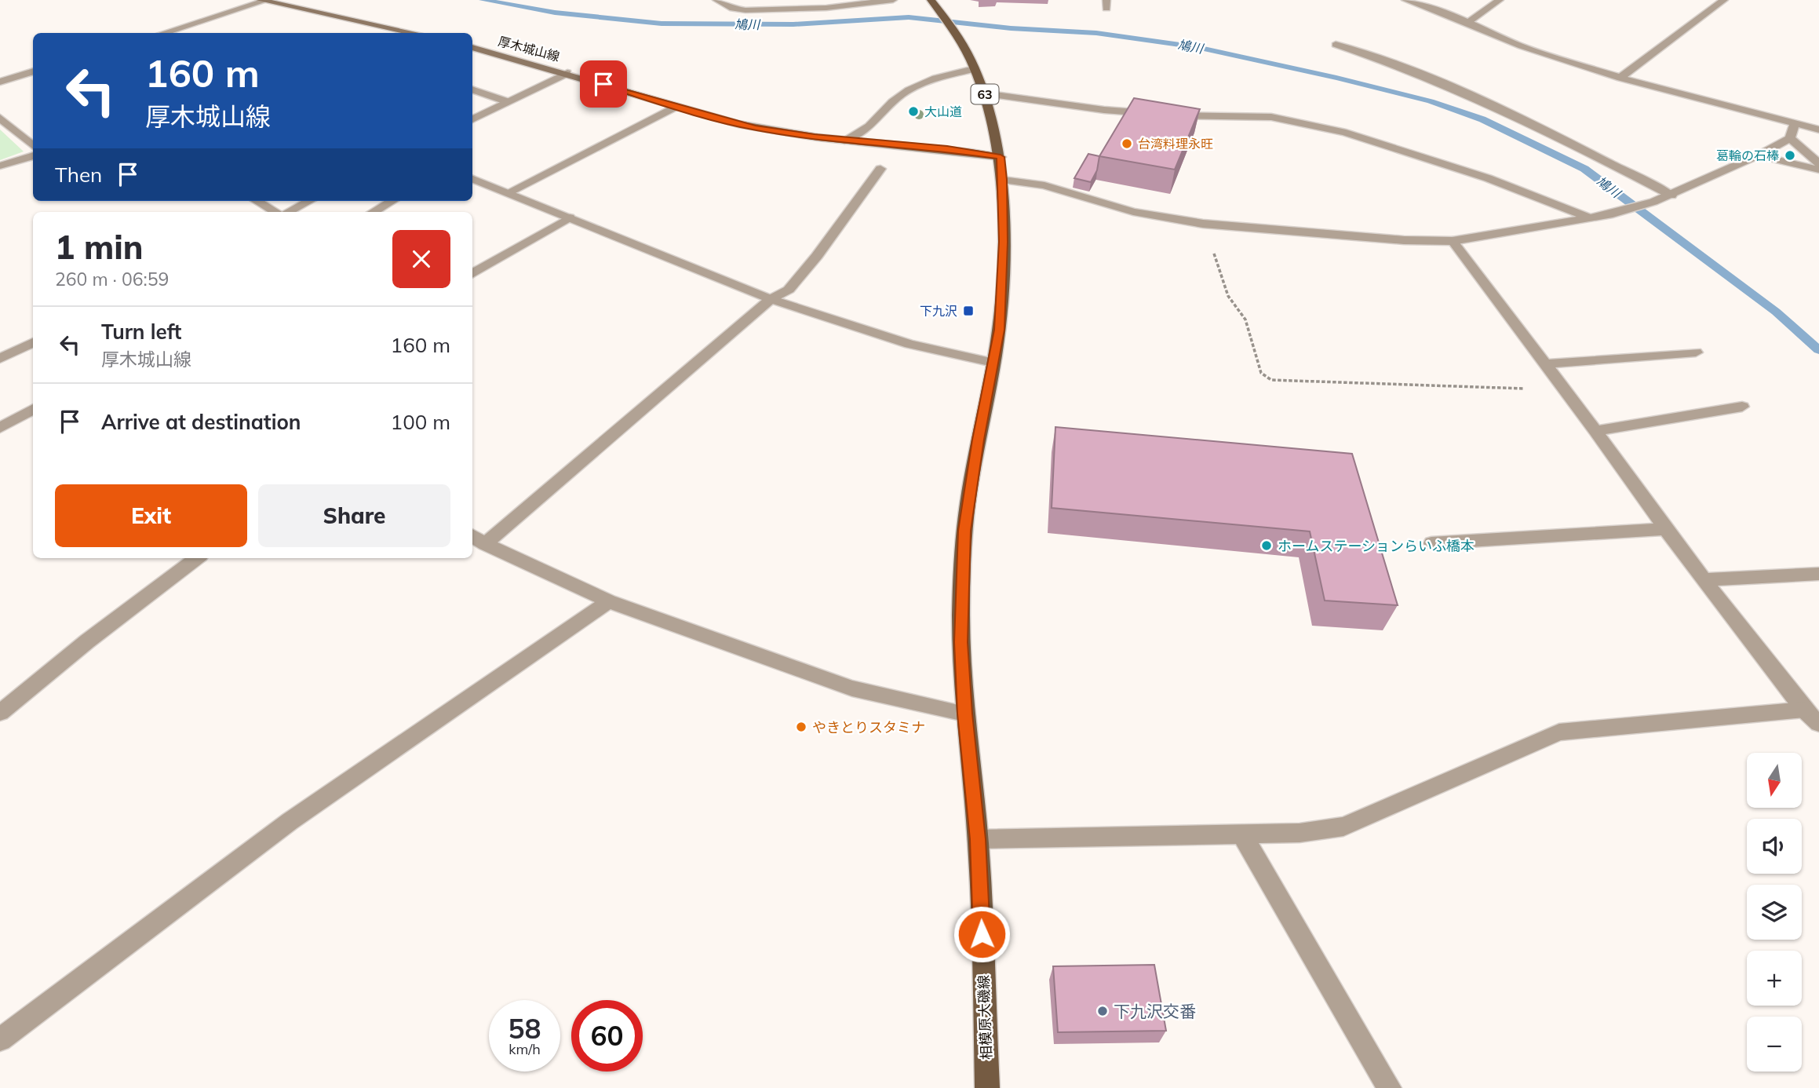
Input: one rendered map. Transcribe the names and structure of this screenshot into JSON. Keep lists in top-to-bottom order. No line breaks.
{"streets":{"main road":["厚木城山線","63","相模原大磯線"]},"crossings":[["厚木城山線","相模原大磯線"]],"water":["鳩川"],"places":{"other":["大山道","台湾料理永旺","葛輪の石棒","ホームステーションらいふ橋本","やきとりスタミナ","下九沢交番"],"transit":["下九沢"]},"north":"bottom","page":{"turn":["160 m","厚木城山線"],"then":"Then","heading":["1 min","260 m · 06:59"],"list":[{"name":"Turn left","note":"厚木城山線","value":"160 m"},{"name":"Arrive at destination","value":"100 m"}],"buttons":["Exit","Share"],"map_buttons":["+","−"],"speed":"58 km/h","limit":"60"}}
